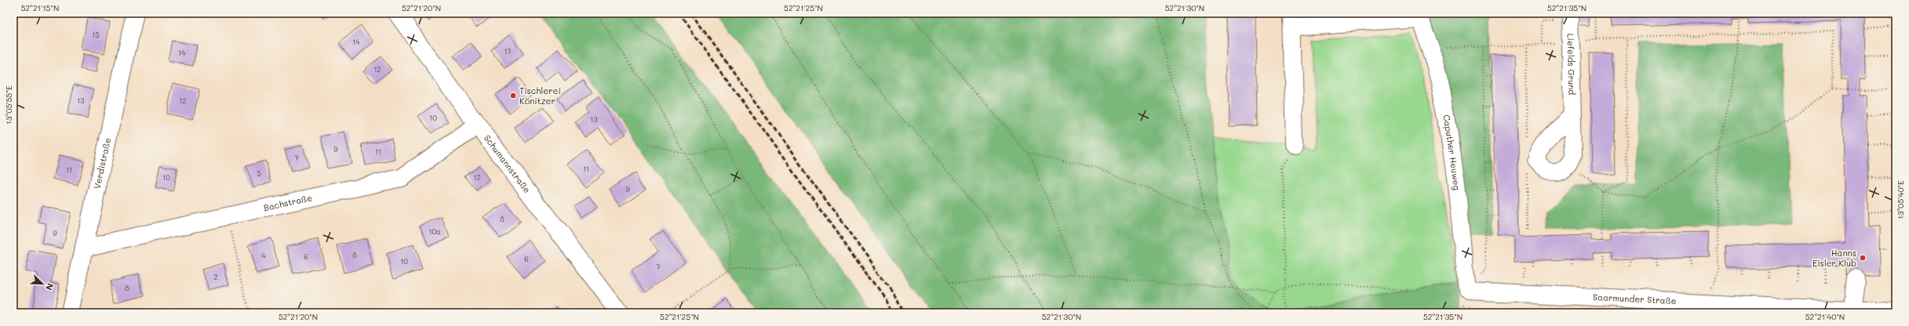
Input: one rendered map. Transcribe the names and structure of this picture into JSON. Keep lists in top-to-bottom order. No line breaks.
{"streets":{"street":["Liefelds Grund","Caputher Heuweg","Verdistraße","Schumannstraße","Bachstraße","Saarmunder Straße"]},"crossings":[["Caputher Heuweg","Saarmunder Straße"],["Verdistraße","Bachstraße"],["Schumannstraße","Bachstraße"]],"places":["Tischlerei Könitzer","Hanns Eisler Klub"],"house_numbers":["15","14","17","14","12","13","12","10","13","9","11","7","11","11","5","10","12","9","8","10a","9","8","4","6","6","10","7","2","8"],"north":"bottom right","coordinates":["52°21'15\"N","52°21'20\"N","52°21'25\"N","52°21'30\"N","52°21'35\"N","13°05'55\"E","13°05'40\"E","52°21'40\"N"]}
